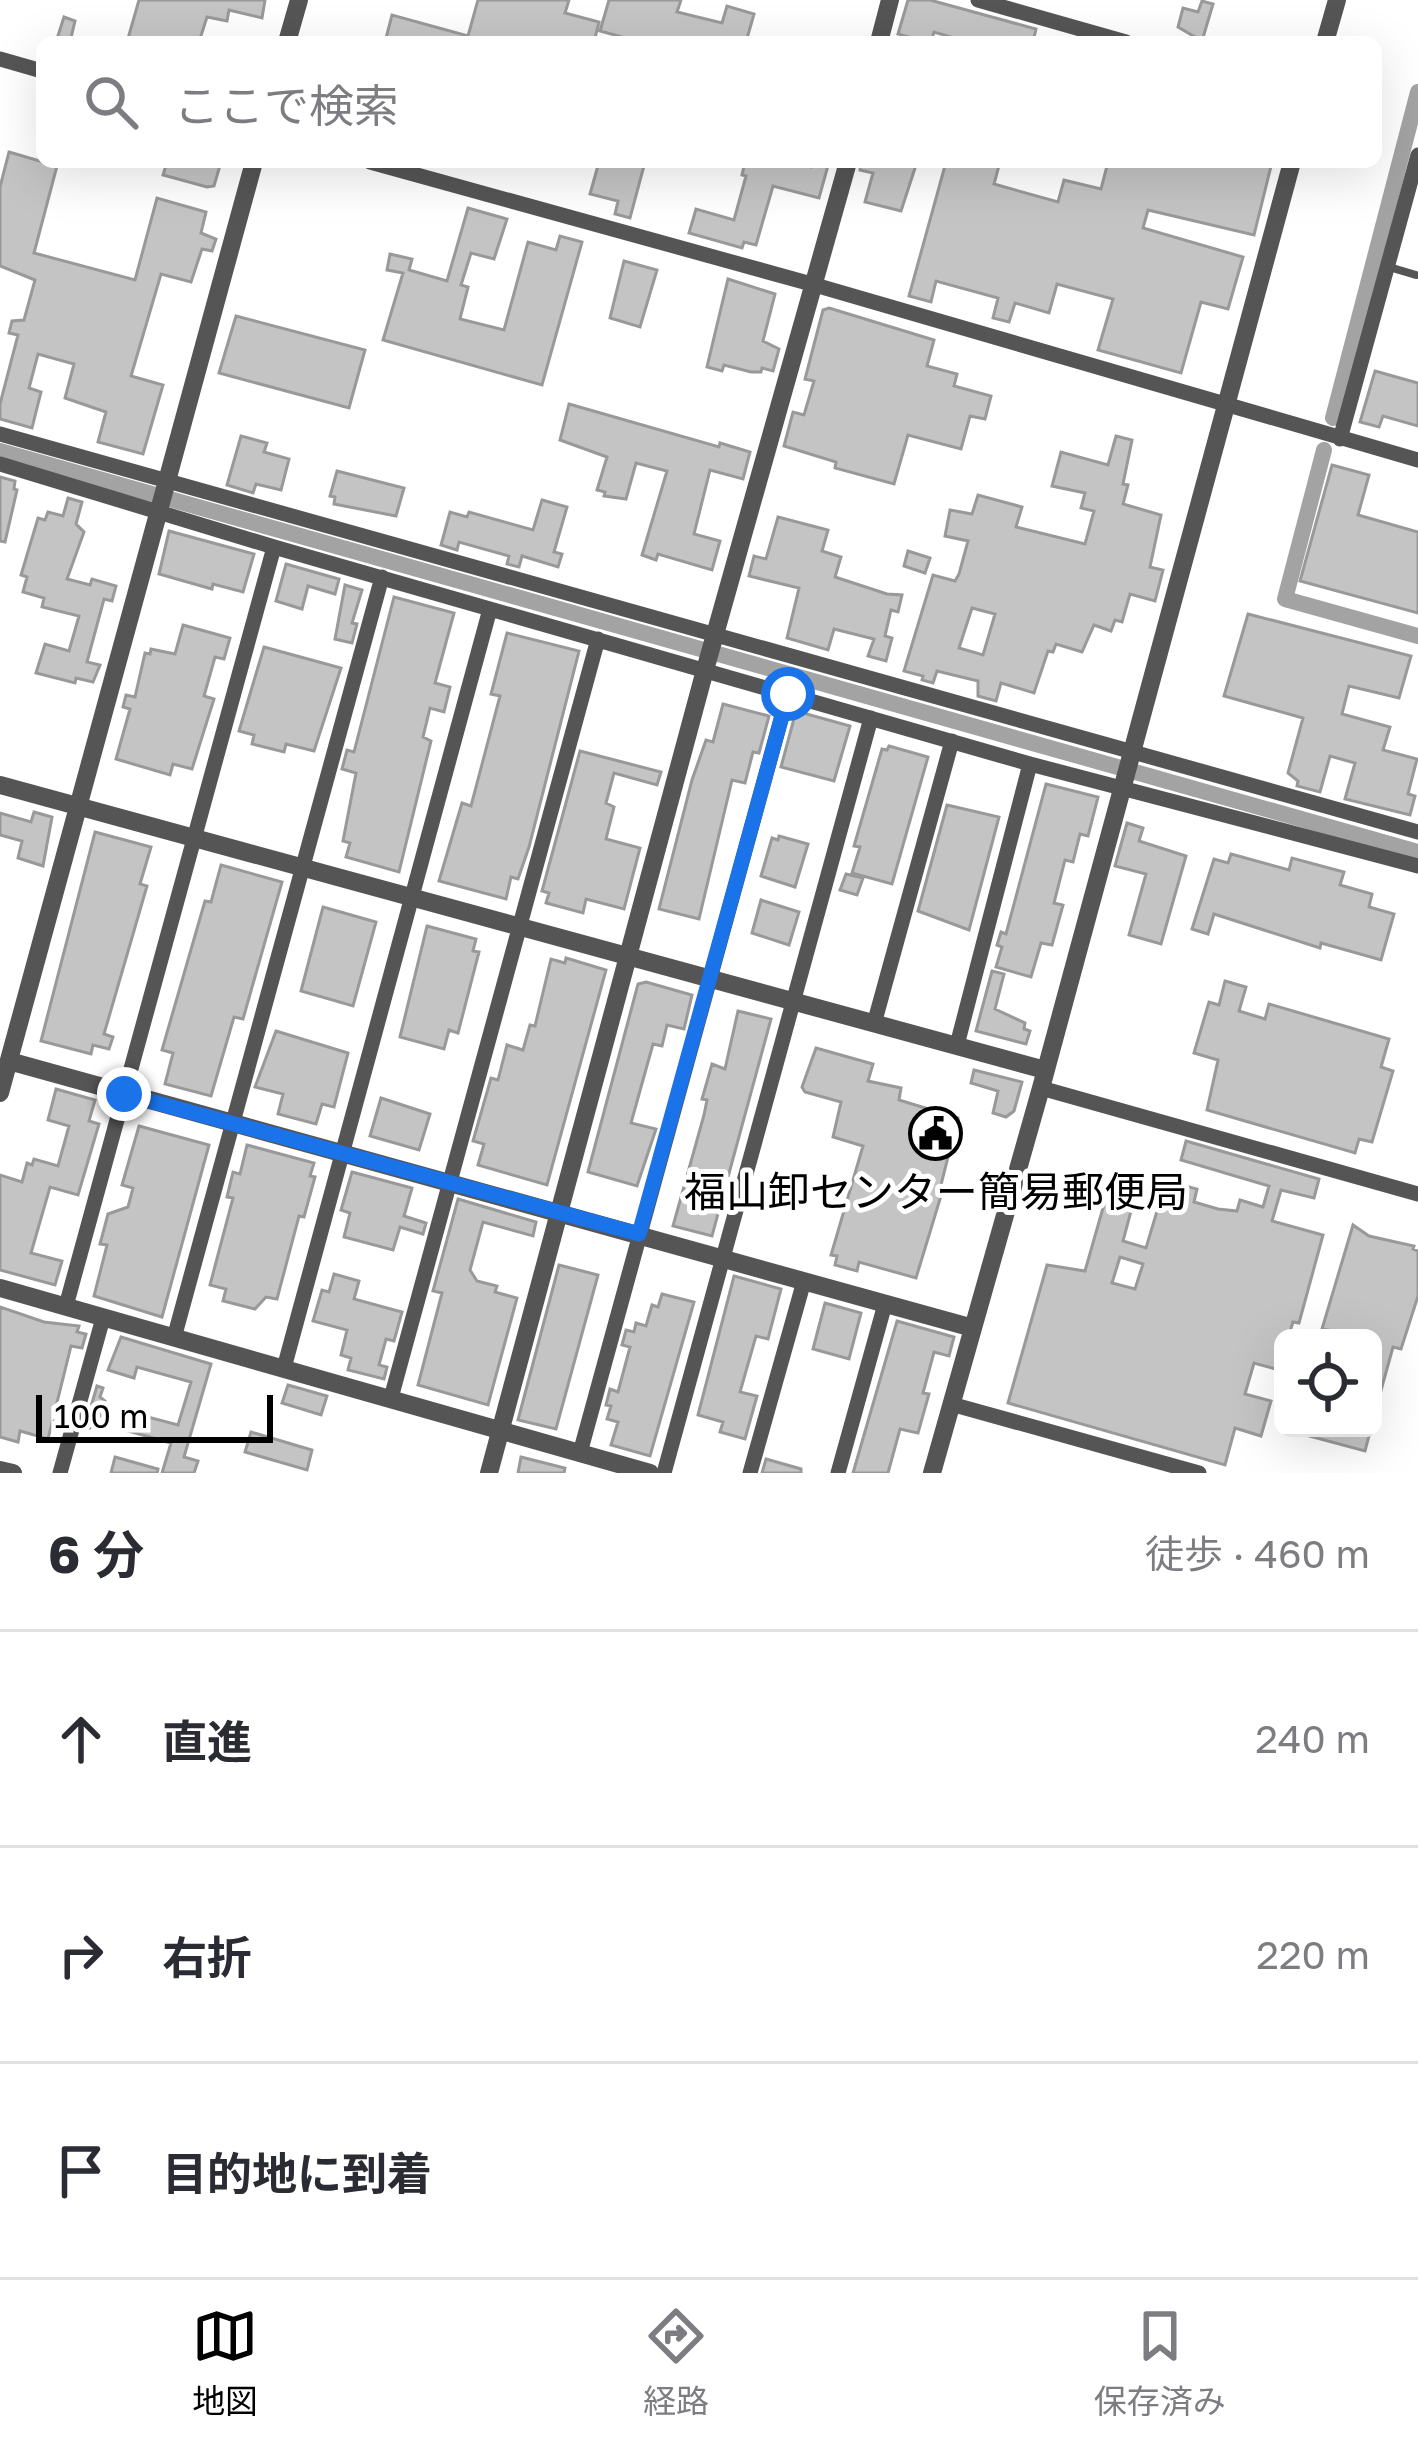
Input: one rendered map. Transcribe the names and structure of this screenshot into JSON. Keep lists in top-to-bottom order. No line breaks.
{"places":{"public building":["福山卸センター簡易郵便局"]},"scale_bar":"100 m","page":{"search":"ここで検索","scale":"100 m","heading":["6 分","徒歩 · 460 m"],"list":[["直進","240 m"],["右折","220 m"],"目的地に到着"],"nav":["地図","経路","保存済み"]}}
